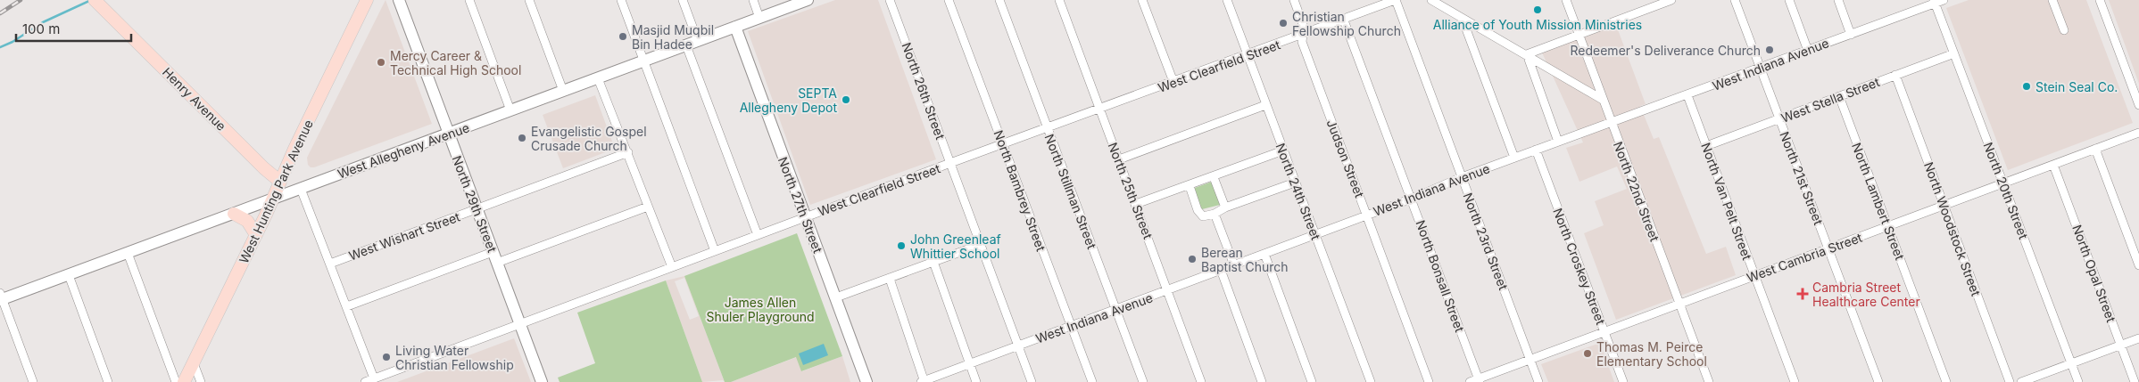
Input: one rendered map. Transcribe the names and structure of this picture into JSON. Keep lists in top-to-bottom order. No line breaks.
{"streets":{"main road":["Henry Avenue","West Allegheny Avenue","West Hunting Park Avenue","North 29th Street","North 27th Street"],"street":["West Indiana Avenue","West Clearfield Street","North 26th Street","West Stella Street","Judson Street","North 21st Street","North Bambrey Street","North 25th Street","North 20th Street","North Stillman Street","North 24th Street","North 22nd Street","North Van Pelt Street","North Lambert Street","North Woodstock Street","West Wishart Street","North 23rd Street","West Cambria Street","North Croskey Street","North Opal Street","North Bonsall Street"]},"crossings":[["West Indiana Avenue","North 26th Street"],["West Indiana Avenue","Judson Street"],["West Indiana Avenue","North 21st Street"],["West Indiana Avenue","North Bambrey Street"],["West Indiana Avenue","North 25th Street"],["West Indiana Avenue","North 20th Street"],["West Indiana Avenue","North Stillman Street"],["West Indiana Avenue","North 24th Street"],["West Indiana Avenue","North 22nd Street"],["West Indiana Avenue","North Van Pelt Street"],["West Indiana Avenue","North 23rd Street"],["West Indiana Avenue","North Croskey Street"],["West Indiana Avenue","North Bonsall Street"],["West Clearfield Street","North 26th Street"],["West Clearfield Street","Judson Street"],["West Clearfield Street","North Bambrey Street"],["West Clearfield Street","North 25th Street"],["West Clearfield Street","North Stillman Street"],["West Clearfield Street","North 24th Street"],["West Clearfield Street","North 29th Street"],["West Clearfield Street","North 27th Street"],["West Clearfield Street","North 23rd Street"],["West Clearfield Street","North Bonsall Street"],["Henry Avenue","West Allegheny Avenue"],["Henry Avenue","West Hunting Park Avenue"],["West Stella Street","North 21st Street"],["West Stella Street","North 20th Street"],["West Stella Street","North Van Pelt Street"],["West Stella Street","North Lambert Street"],["West Stella Street","North Woodstock Street"],["West Allegheny Avenue","West Hunting Park Avenue"],["West Allegheny Avenue","North 29th Street"],["West Allegheny Avenue","North 27th Street"],["North 21st Street","West Cambria Street"],["North 20th Street","West Cambria Street"],["North 22nd Street","West Cambria Street"],["North Van Pelt Street","West Cambria Street"],["North Lambert Street","West Cambria Street"],["North 29th Street","West Wishart Street"],["North Woodstock Street","West Cambria Street"],["North 23rd Street","West Cambria Street"],["West Cambria Street","North Croskey Street"],["West Cambria Street","North Opal Street"],["West Cambria Street","North Bonsall Street"]],"parks":["James Allen Shuler Playground"],"places":{"other":["Alliance of Youth Mission Ministries","Christian Fellowship Church","Masjid Muqbil Bin Hadee","Redeemer's Deliverance Church","Mercy Career & Technical High School","Stein Seal Co.","SEPTA Allegheny Depot","Evangelistic Gospel Crusade Church","John Greenleaf Whittier School","Berean Baptist Church","Thomas M. Peirce Elementary School","Living Water Christian Fellowship"],"health":["Cambria Street Healthcare Center"]},"scale_bar":"100 m"}
